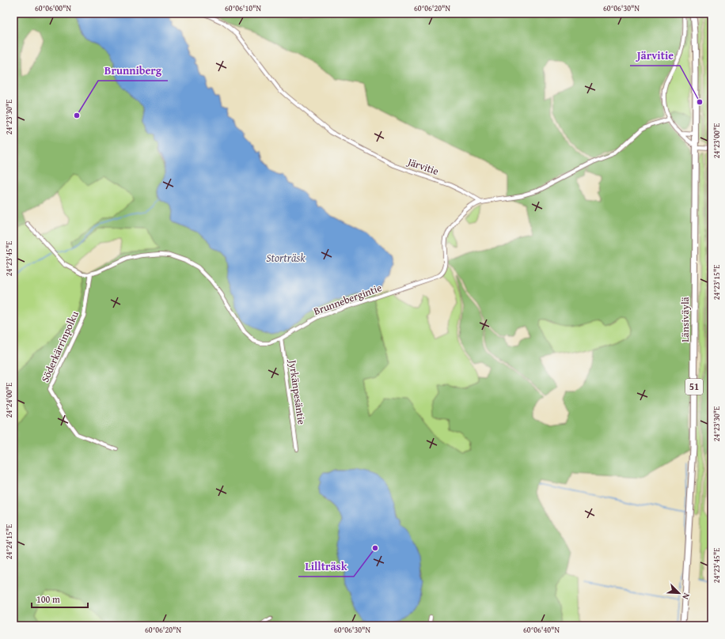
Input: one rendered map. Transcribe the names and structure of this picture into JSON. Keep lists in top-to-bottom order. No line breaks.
{"streets":{"main road":["Länsiväylä","51"],"street":["Järvitie","Brunnebergintie","Söderkärrinpolku","Jyrkänpesäntie"]},"crossings":[["Järvitie","Brunnebergintie"],["Brunnebergintie","Söderkärrinpolku"],["Brunnebergintie","Jyrkänpesäntie"]],"water":["Storträsk"],"places":["Järvitie","Brunniberg","Lillträsk"],"scale_bar":"100 m","north":"bottom right","coordinates":["60°06'00\"N","60°06'10\"N","60°06'20\"N","60°06'30\"N","24°23'30\"E","24°23'00\"E","24°23'45\"E","24°23'15\"E","24°24'00\"E","24°24'15\"E","60°06'40\"N"]}
